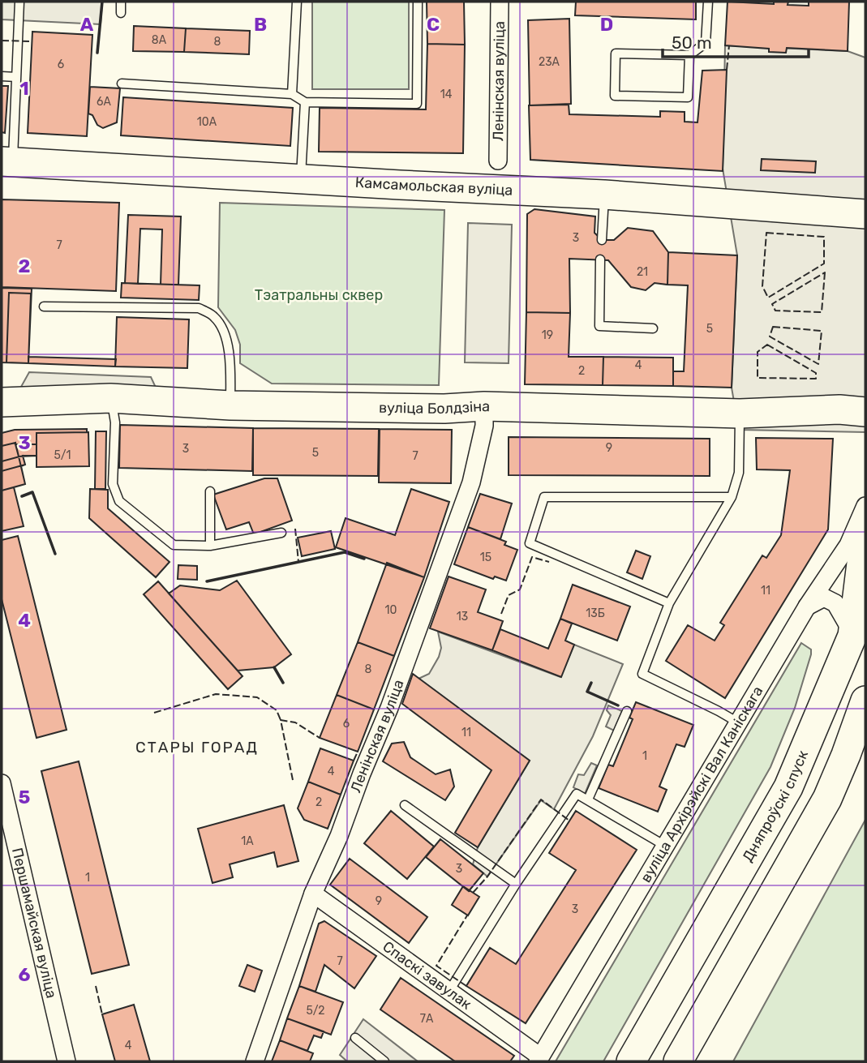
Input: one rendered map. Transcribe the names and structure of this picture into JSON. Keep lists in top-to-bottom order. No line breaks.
{"streets":{"main road":["Камсамольская вуліца","вуліца Болдзіна","Дняпроўскі спуск"],"street":["Ленінская вуліца","вуліца Архірэйскі Вал Каніскага","Першамайская вуліца","Спаскі завулак"]},"crossings":[["Ленінская вуліца","вуліца Болдзіна"],["Ленінская вуліца","Спаскі завулак"],["вуліца Архірэйскі Вал Каніскага","Спаскі завулак"]],"districts":["СТАРЫ ГОРАД"],"parks":["Тэатральны сквер"],"house_numbers":["8А","8","23А","6","14","6А","10А","3","7","21","5","19","4","2","9","3","5","5/1","7","15","11","10","13Б","13","8","6","11","1","4","2","1А","3","1","9","3","7","5/2","7А","4"],"scale_bar":"50 m","grid":{"columns":["A","B","C","D"],"rows":["1","2","3","4","5","6"]}}
